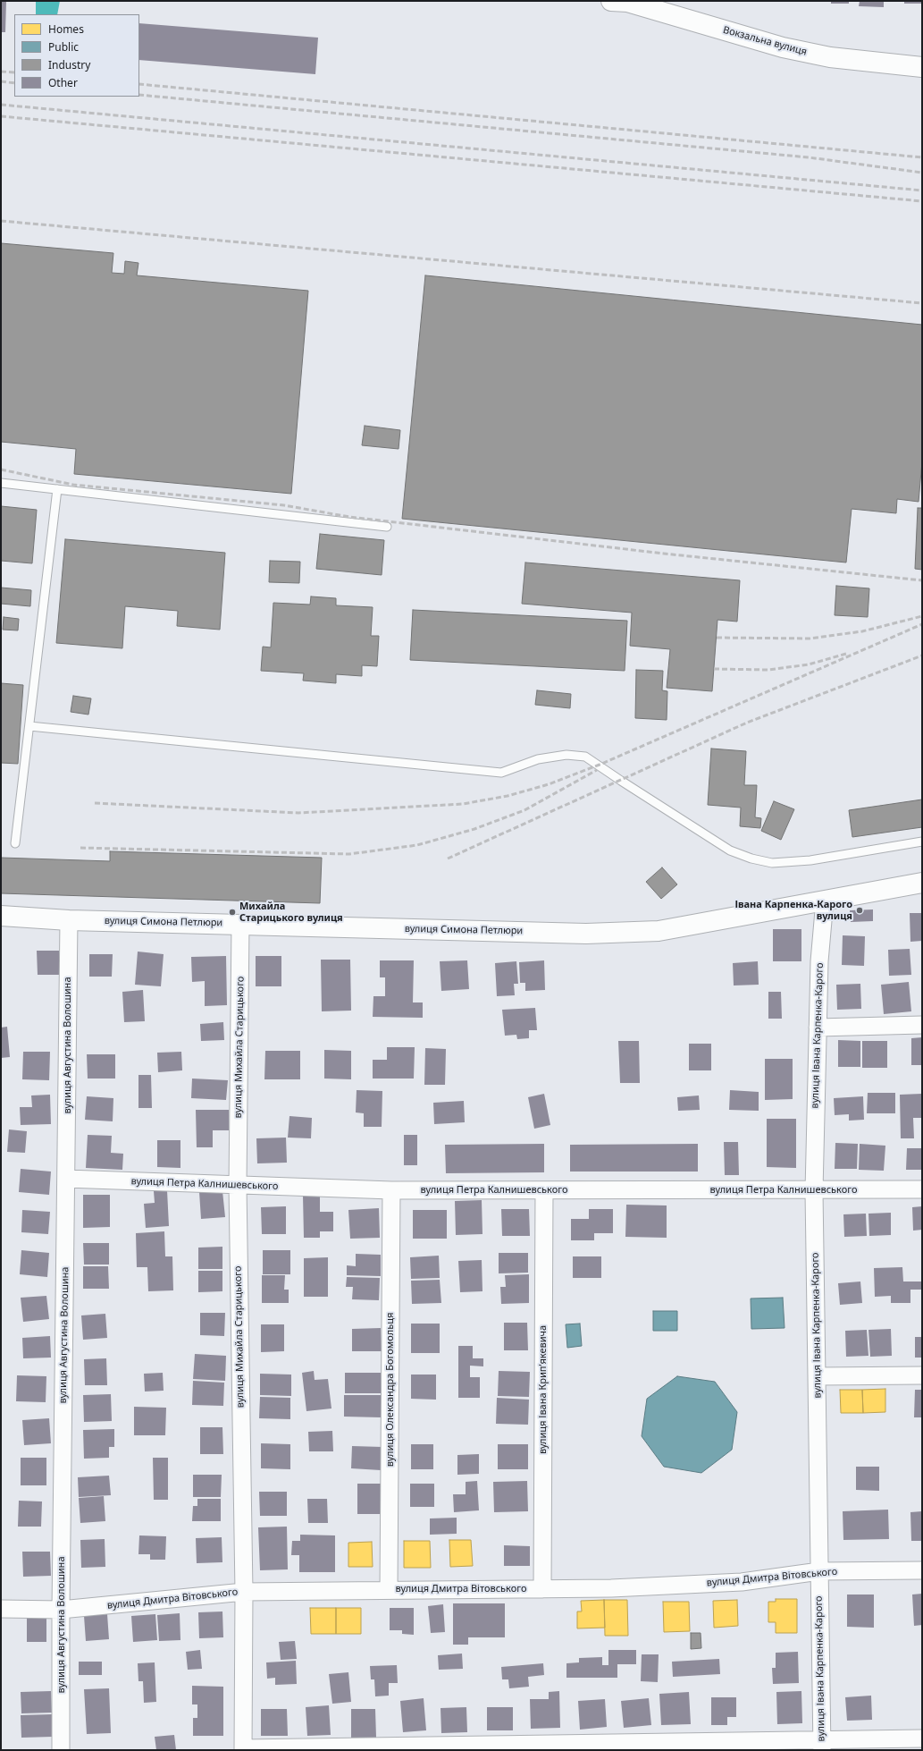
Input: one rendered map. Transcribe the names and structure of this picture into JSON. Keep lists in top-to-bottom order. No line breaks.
{"streets":{"main road":["Вокзальна вулиця","вулиця Симона Петлюри"],"street":["вулиця Івана Карпенка-Карого","вулиця Августина Волошина","вулиця Михайла Старицького","вулиця Петра Калнишевського","вулиця Олександра Богомольця","вулиця Івана Крипʼякевича","вулиця Дмитра Вітовського"]},"crossings":[["вулиця Симона Петлюри","вулиця Івана Карпенка-Карого"],["вулиця Симона Петлюри","вулиця Августина Волошина"],["вулиця Симона Петлюри","вулиця Михайла Старицького"],["вулиця Івана Карпенка-Карого","вулиця Петра Калнишевського"],["вулиця Івана Карпенка-Карого","вулиця Дмитра Вітовського"],["вулиця Августина Волошина","вулиця Петра Калнишевського"],["вулиця Августина Волошина","вулиця Дмитра Вітовського"],["вулиця Михайла Старицького","вулиця Петра Калнишевського"],["вулиця Михайла Старицького","вулиця Дмитра Вітовського"],["вулиця Петра Калнишевського","вулиця Олександра Богомольця"],["вулиця Петра Калнишевського","вулиця Івана Крипʼякевича"],["вулиця Олександра Богомольця","вулиця Дмитра Вітовського"],["вулиця Івана Крипʼякевича","вулиця Дмитра Вітовського"]],"places":["Івана Карпенка-Карого вулиця","Михайла Старицького вулиця"],"legend":["Homes","Public","Industry","Other"]}
